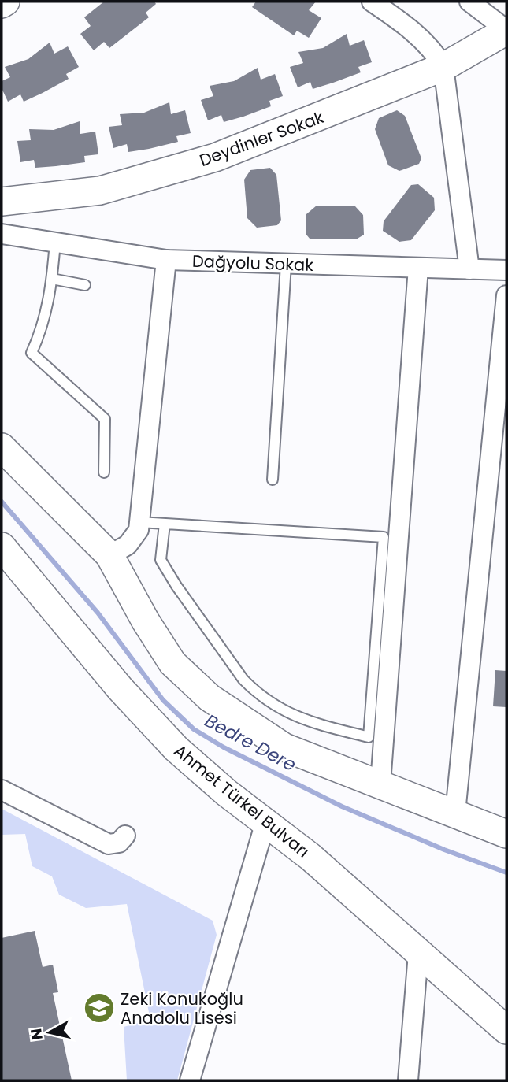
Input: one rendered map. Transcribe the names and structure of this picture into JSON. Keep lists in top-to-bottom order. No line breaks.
{"streets":{"main road":["Deydinler Sokak","Ahmet Türkel Bulvarı"],"street":["Dağyolu Sokak"]},"water":["Bedre Dere"],"places":{"school or university":["Zeki Konukoğlu Anadolu Lisesi"]},"north":"left"}
